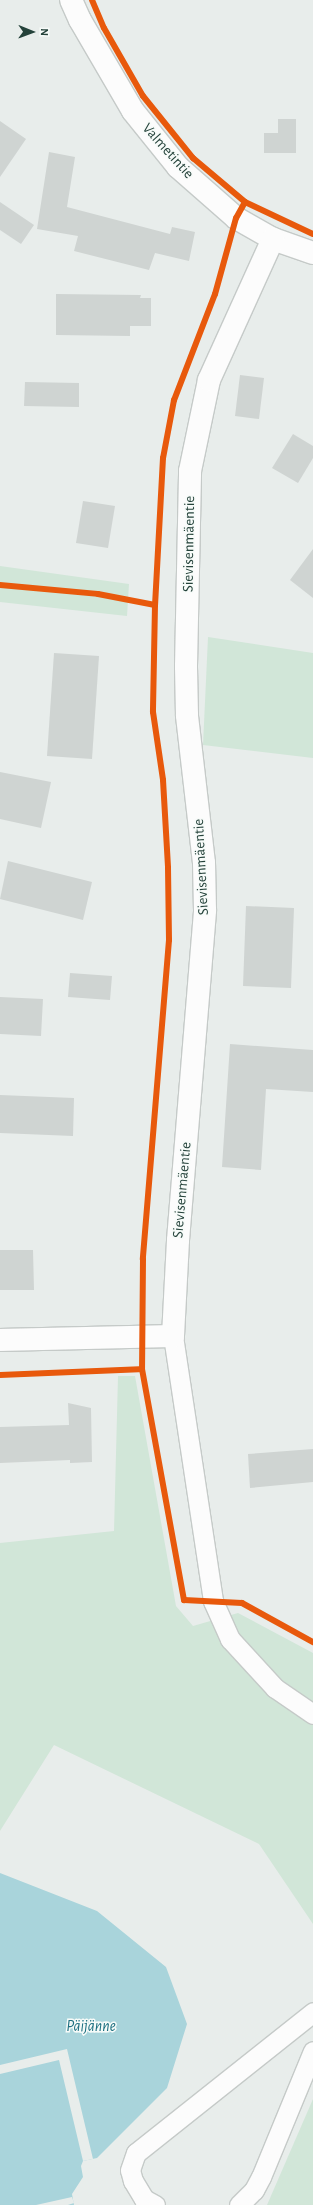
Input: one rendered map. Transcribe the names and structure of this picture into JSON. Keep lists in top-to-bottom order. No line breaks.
{"streets":{"street":["Valmetintie","Sievisenmäentie"]},"crossings":[["Valmetintie","Sievisenmäentie"]],"water":["Päijänne"],"north":"right"}
